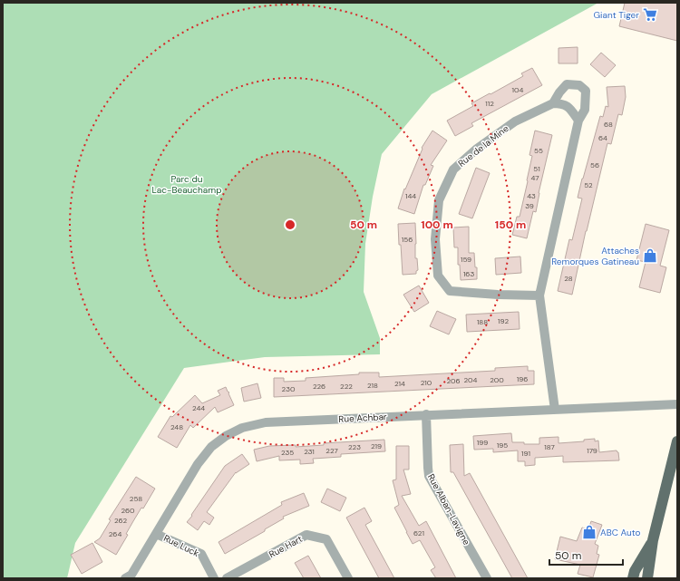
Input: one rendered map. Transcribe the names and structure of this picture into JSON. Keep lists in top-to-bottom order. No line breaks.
{"streets":{"street":["Rue de la Mine","Rue Achbar","Rue Alban-Lavigne","Rue Luck","Rue Hart"]},"crossings":[["Rue de la Mine","Rue Achbar"],["Rue Achbar","Rue Alban-Lavigne"],["Rue Achbar","Rue Luck"]],"parks":["Parc du Lac-Beauchamp"],"places":{"supermarket":["Giant Tiger"],"shop":["Attaches Remorques Gatineau","ABC Auto"]},"house_numbers":["104","112","68","64","55","56","51","47","52","144","43","39","156","159","163","28","192","188","196","204","200","206","210","214","218","226","222","230","244","248","199","195","219","223","187","227","179","231","235","191","258","260","262","621","264"],"scale_bar":"50 m","rings":["50 m","100 m","150 m"]}
